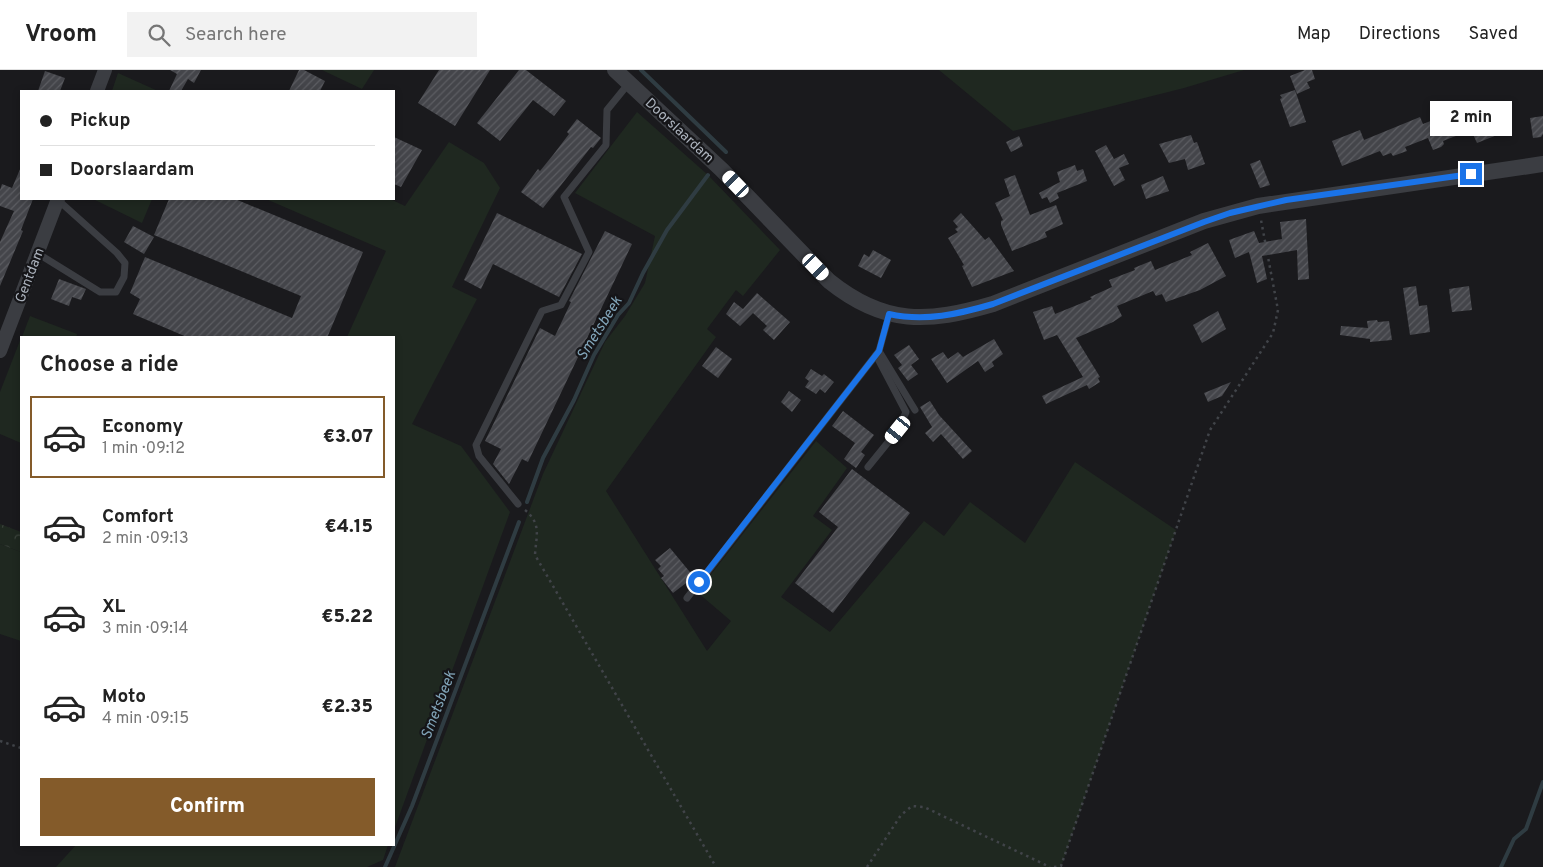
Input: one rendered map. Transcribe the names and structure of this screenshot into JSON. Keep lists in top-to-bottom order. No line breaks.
{"streets":{"street":["Doorslaardam","Gentdam"]},"water":["Smetsbeek"],"page":{"header":"Vroom","search":"Search here","nav":["Map","Directions","Saved"],"banner":["Pickup","Doorslaardam"],"bubble":"2 min","heading":"Choose a ride","list":[{"name":"Economy","note":"1 min · 09:12","value":"€3.07"},{"name":"Comfort","note":"2 min · 09:13","value":"€4.15"},{"name":"XL","note":"3 min · 09:14","value":"€5.22"},{"name":"Moto","note":"4 min · 09:15","value":"€2.35"}],"buttons":"Confirm"}}
